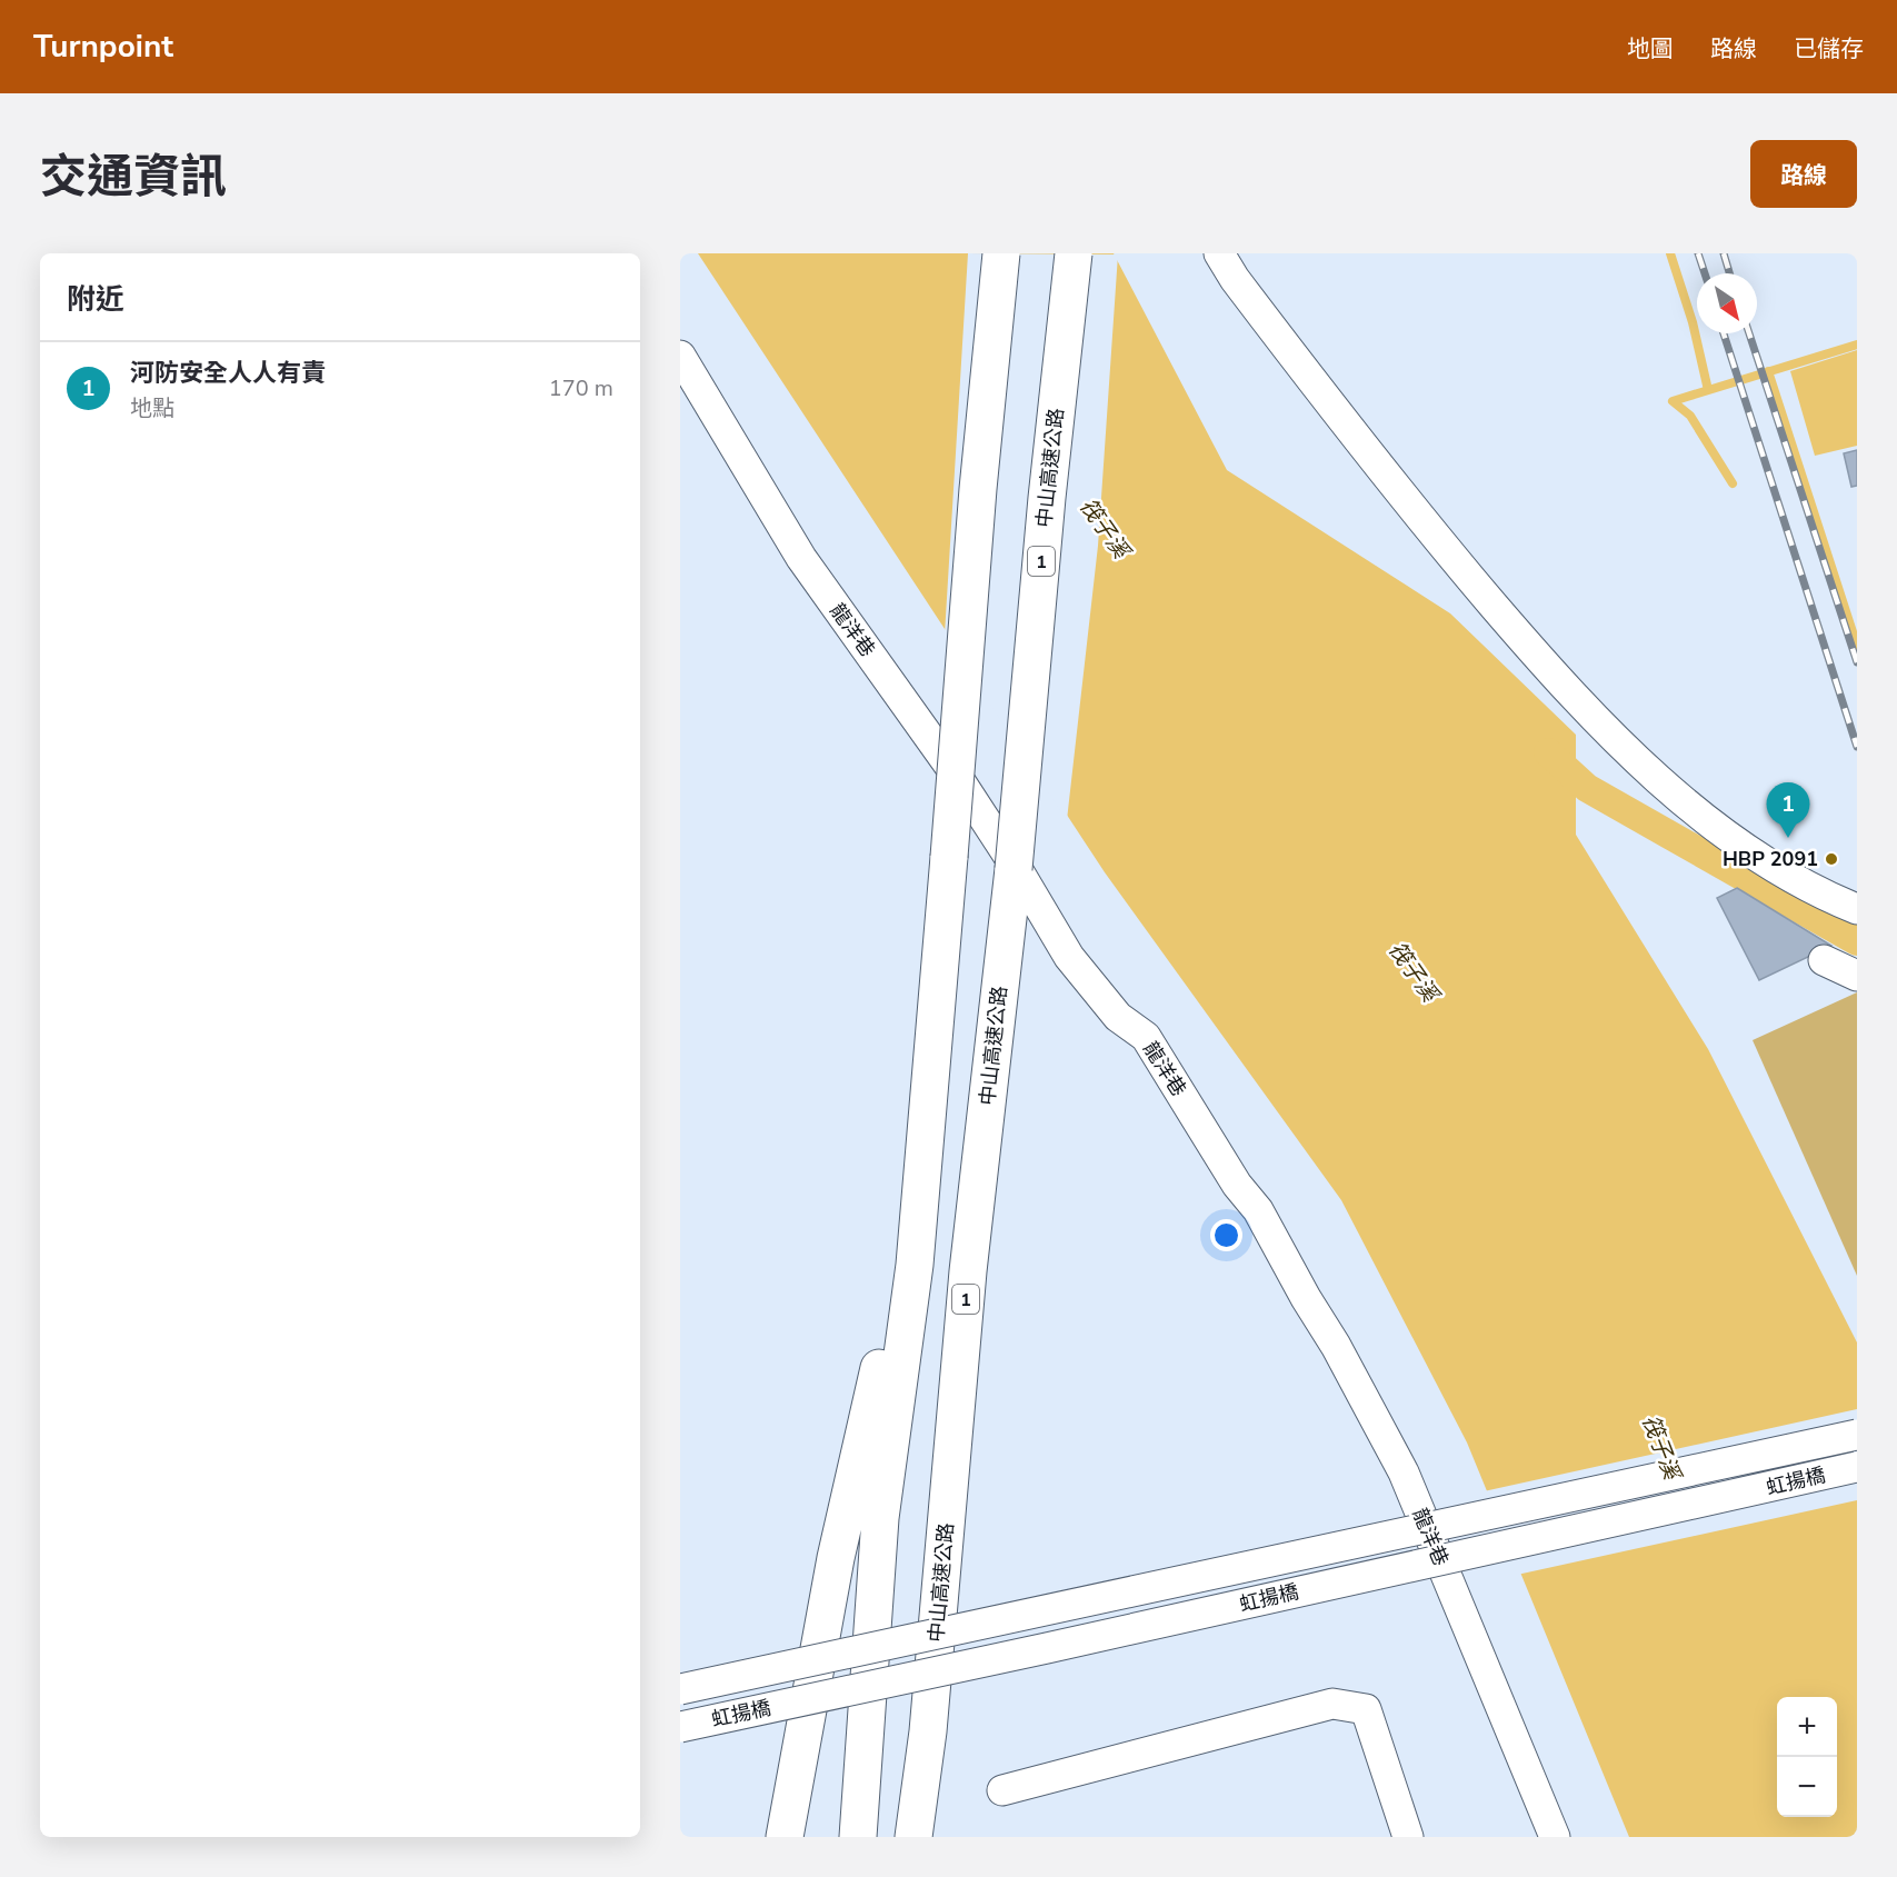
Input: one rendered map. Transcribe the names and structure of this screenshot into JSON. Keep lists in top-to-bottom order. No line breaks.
{"streets":{"highway":["中山高速公路","1"],"street":["龍洋巷","虹揚橋"]},"water":["筏子溪"],"places":["HBP 2091"],"north":"bottom right","page":{"header":"Turnpoint","nav":["地圖","路線","已儲存"],"title":"交通資訊","buttons":"路線","heading":"附近","list":[{"mark":"1","name":"河防安全人人有責","note":"地點","value":"170 m"}],"pins":"1","map_buttons":["+","−"]}}
